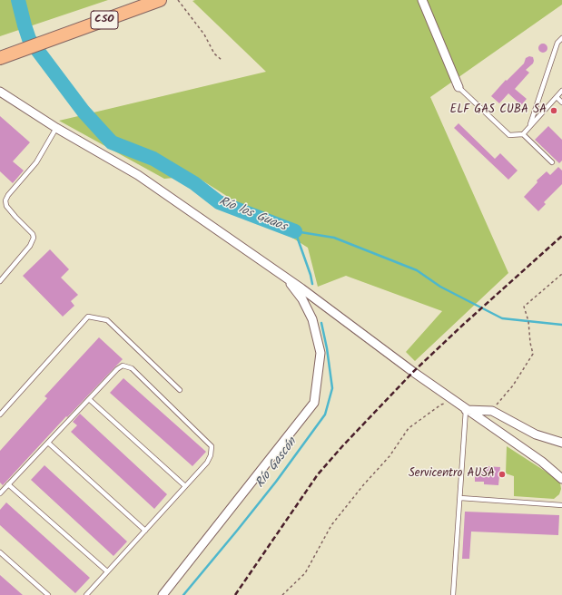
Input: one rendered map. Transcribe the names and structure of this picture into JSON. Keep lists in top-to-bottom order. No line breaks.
{"streets":{"main road":["CSO"]},"water":["Río los Guaos","Río Gascón"],"places":["ELF GAS CUBA SA","Servicentro AUSA"]}
